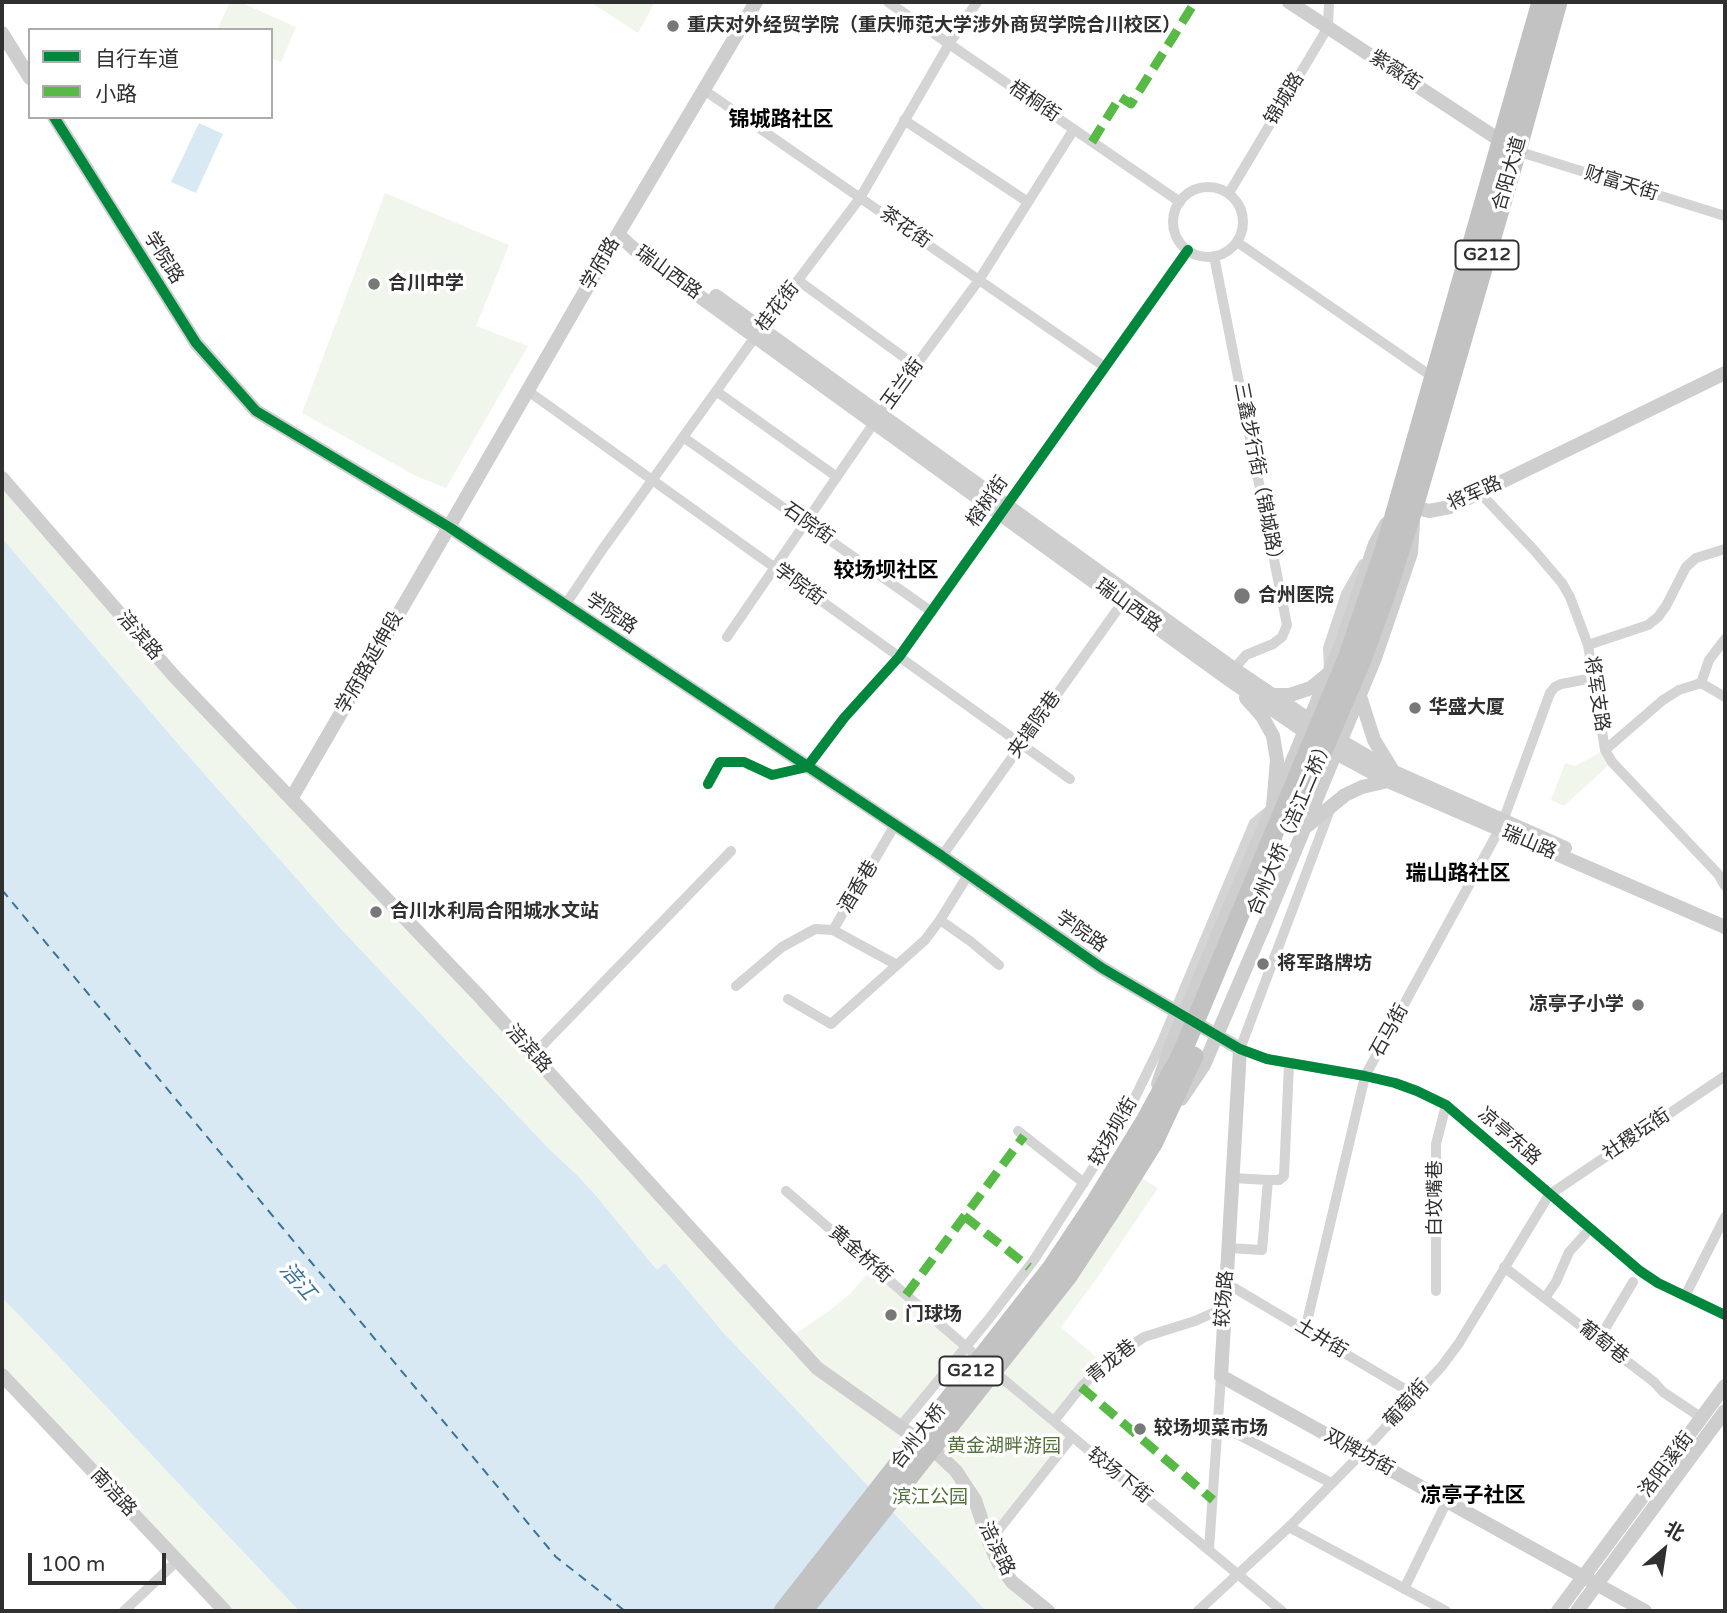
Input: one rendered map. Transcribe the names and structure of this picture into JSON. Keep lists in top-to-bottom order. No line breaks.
{"streets":{"highway":["合阳大道","G212","合州大桥（涪江二桥）","合州大桥"],"main road":["紫薇街","学院路","学府路","瑞山西路","将军路","涪滨路","学府路延伸段","瑞山路","较场路","双牌坊街","洛阳溪街","南涪路"],"street":["锦城路","梧桐街","财富天街","茶花街","桂花街","玉兰街","三鑫步行街（锦城路）","榕树街","石院街","学院街","将军支路","夹墙院巷","酒香巷","石马街","较场坝街","社稷坛街","凉亭东路","白坟嘴巷","黄金桥街","土井街","葡萄巷","青龙巷","葡萄街","较场下街"]},"crossings":[["紫薇街","锦城路"],["紫薇街","合阳大道"],["紫薇街","财富天街"],["锦城路","梧桐街"],["锦城路","三鑫步行街（锦城路）"],["锦城路","榕树街"],["梧桐街","桂花街"],["梧桐街","玉兰街"],["梧桐街","三鑫步行街（锦城路）"],["梧桐街","榕树街"],["合阳大道","财富天街"],["合阳大道","将军路"],["合阳大道","合州大桥（涪江二桥）"],["茶花街","学府路"],["茶花街","桂花街"],["茶花街","玉兰街"],["茶花街","榕树街"],["学院路","学府路"],["学院路","桂花街"],["学院路","榕树街"],["学院路","学府路延伸段"],["学院路","夹墙院巷"],["学院路","酒香巷"],["学院路","较场坝街"],["学院路","凉亭东路"],["学院路","较场路"],["学府路","瑞山西路"],["学府路","学院街"],["学府路","学府路延伸段"],["瑞山西路","桂花街"],["瑞山西路","玉兰街"],["瑞山西路","三鑫步行街（锦城路）"],["瑞山西路","榕树街"],["瑞山西路","夹墙院巷"],["瑞山西路","瑞山路"],["桂花街","石院街"],["桂花街","学院街"],["玉兰街","石院街"],["玉兰街","学院街"],["三鑫步行街（锦城路）","榕树街"],["将军路","将军支路"],["将军路","合州大桥（涪江二桥）"],["榕树街","石院街"],["榕树街","学院街"],["学院街","夹墙院巷"],["涪滨路","学府路延伸段"],["涪滨路","较场坝街"],["将军支路","石马街"],["合州大桥（涪江二桥）","合州大桥"],["瑞山路","石马街"],["石马街","凉亭东路"],["石马街","土井街"],["较场坝街","黄金桥街"],["较场坝街","较场下街"],["社稷坛街","凉亭东路"],["社稷坛街","葡萄街"],["凉亭东路","白坟嘴巷"],["凉亭东路","较场路"],["凉亭东路","葡萄街"],["黄金桥街","较场下街"],["较场路","土井街"],["较场路","青龙巷"],["较场路","双牌坊街"],["较场路","较场下街"],["土井街","葡萄街"],["葡萄巷","葡萄街"],["葡萄巷","洛阳溪街"],["青龙巷","较场下街"],["葡萄街","双牌坊街"],["葡萄街","较场下街"],["双牌坊街","洛阳溪街"]],"districts":["锦城路社区","较场坝社区","瑞山路社区","凉亭子社区"],"water":["涪江"],"parks":["黄金湖畔游园","滨江公园"],"places":["重庆对外经贸学院（重庆师范大学涉外商贸学院合川校区）","合川中学","合州医院","华盛大厦","合川水利局合阳城水文站","将军路牌坊","凉亭子小学","门球场","较场坝菜市场"],"legend":["自行车道","小路"],"scale_bar":"100 m","north":"top right"}
